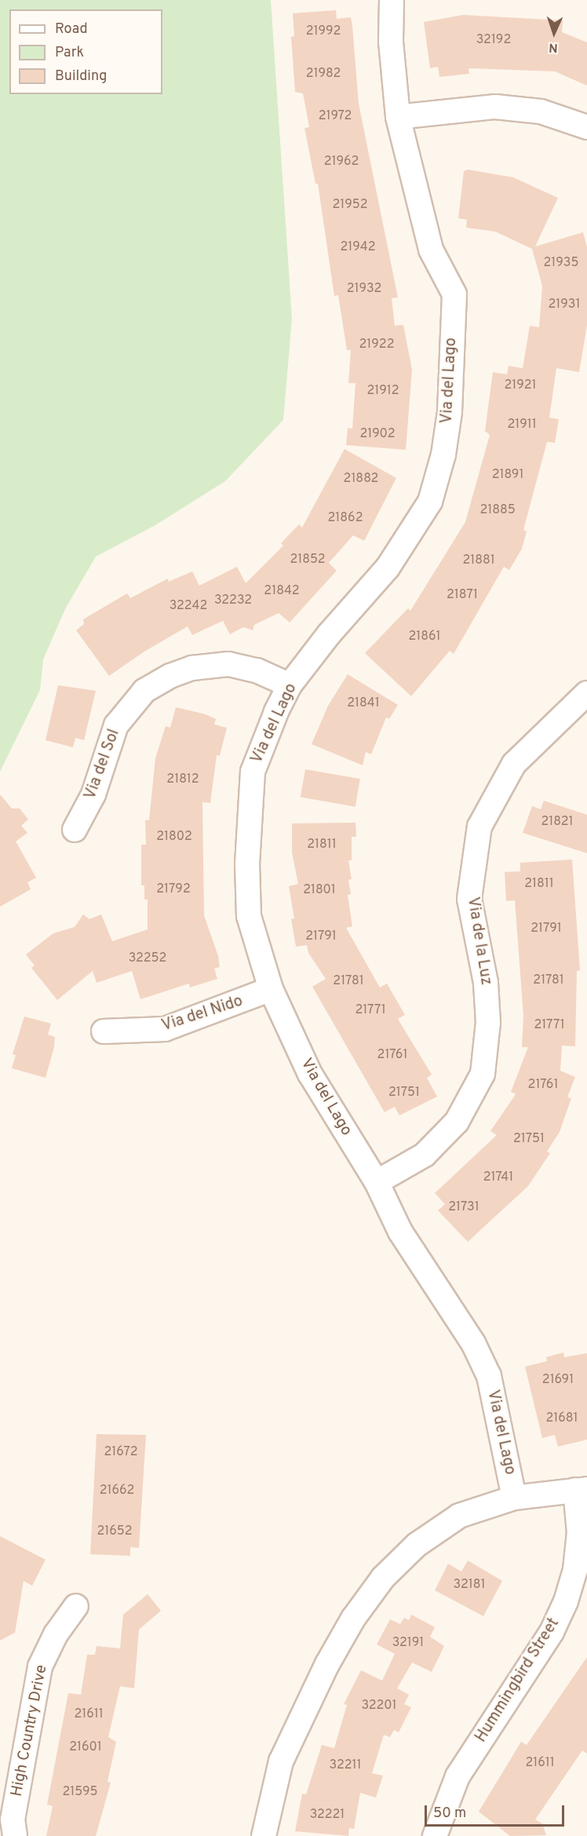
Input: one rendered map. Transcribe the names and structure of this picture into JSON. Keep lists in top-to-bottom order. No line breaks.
{"streets":{"street":["Via del Lago","Via del Sol","Via de la Luz","Via del Nido","Hummingbird Street","High Country Drive"]},"crossings":[["Via del Lago","Via del Sol"],["Via del Lago","Via de la Luz"],["Via del Lago","Via del Nido"]],"house_numbers":["21992","32192","21982","21972","21962","21952","21942","21935","21932","21931","21922","21921","21912","21911","21902","21891","21882","21885","21862","21852","21881","21842","21871","32232","32242","21861","21841","21812","21821","21802","21811","21811","21792","21801","21791","21791","32252","21781","21781","21771","21771","21761","21761","21751","21751","21741","21731","21691","21681","21672","21662","21652","32181","32191","32201","21611","21601","21611","32211","21595","32221"],"legend":["Road","Park","Building"],"scale_bar":"50 m","north":"bottom"}
